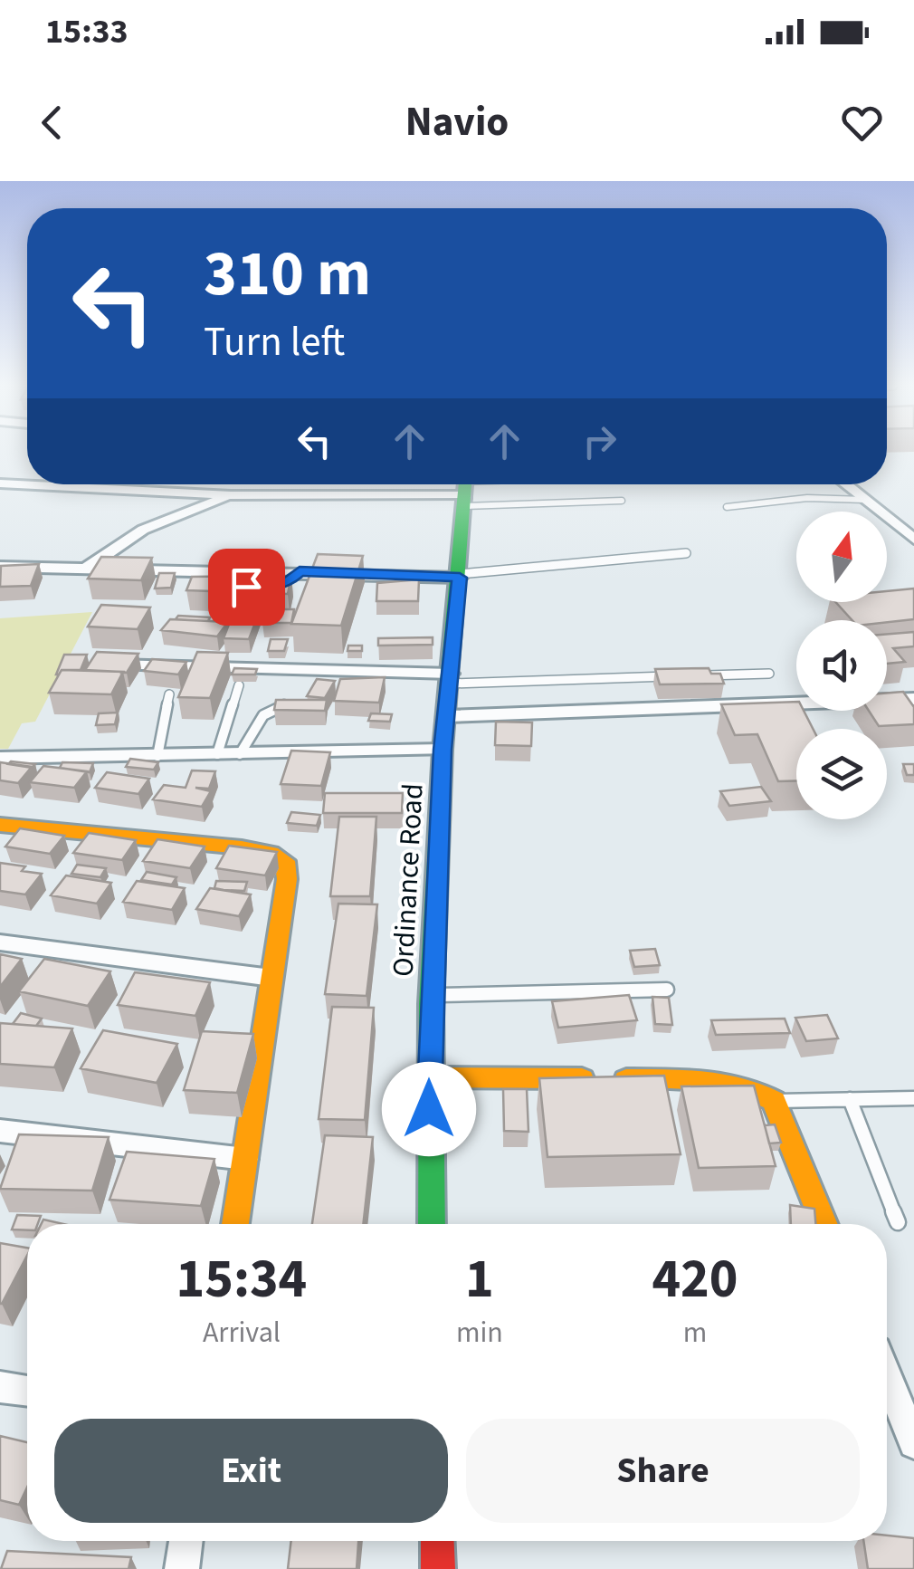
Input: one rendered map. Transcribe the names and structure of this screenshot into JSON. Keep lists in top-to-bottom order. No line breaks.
{"streets":{"street":["Ordinance Road"]},"north":"top","page":{"status":"15:33","header":"Navio","turn":["310 m","Turn left"],"eta":["15:34","Arrival","1","min","420","m"],"buttons":["Exit","Share"]}}
